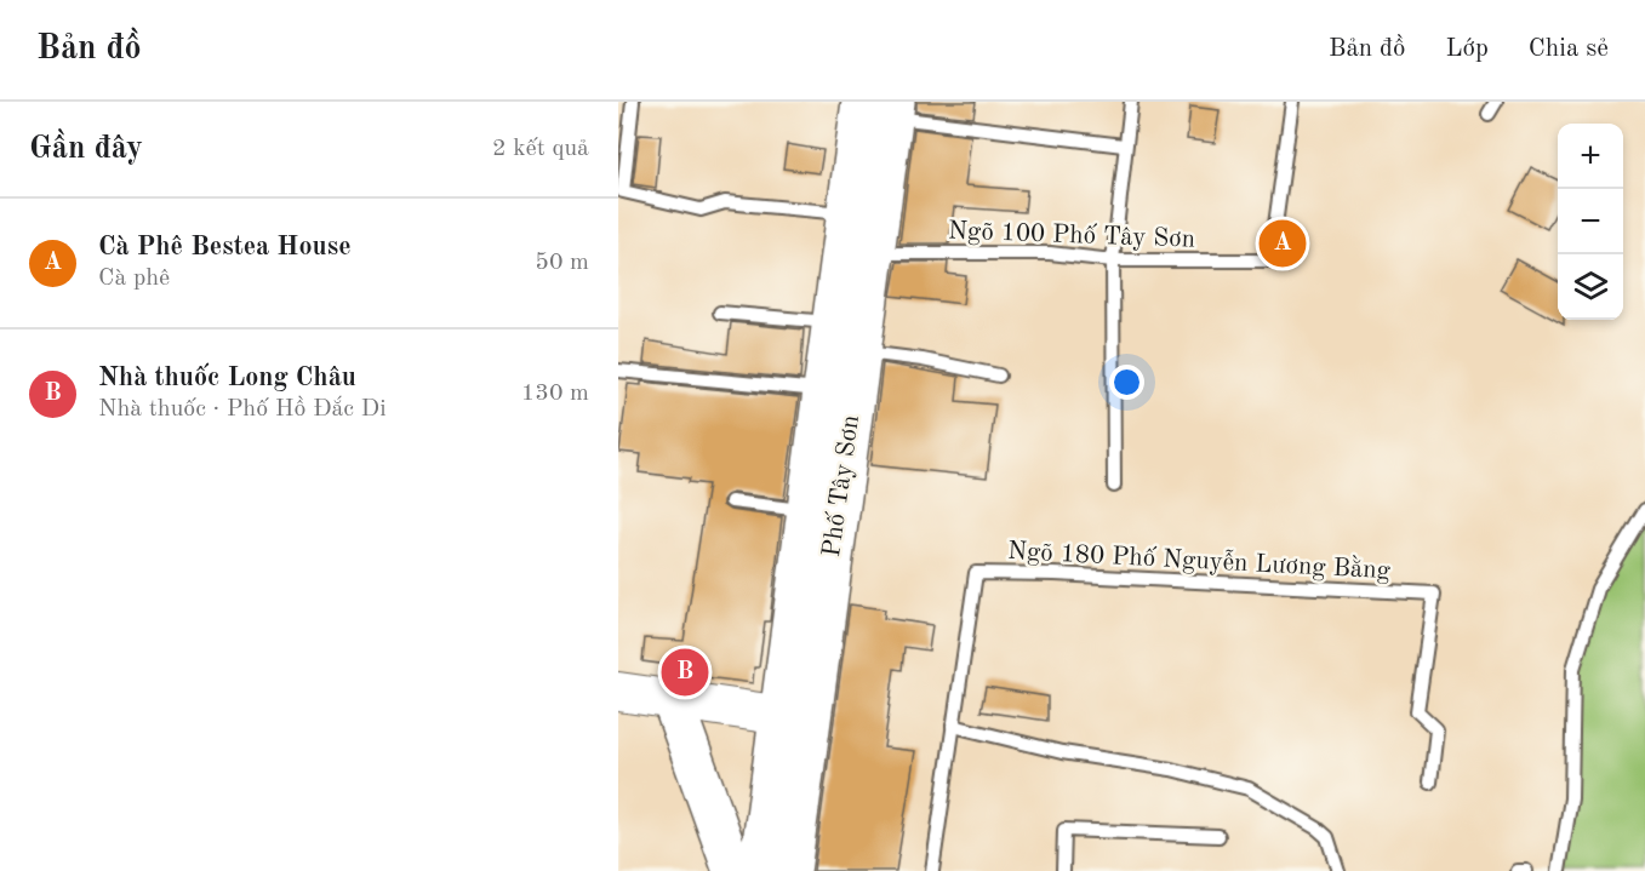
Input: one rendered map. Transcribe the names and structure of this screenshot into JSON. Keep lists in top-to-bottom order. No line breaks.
{"streets":{"main road":["Phố Tây Sơn"],"lane":["Ngõ 100 Phố Tây Sơn","Ngõ 180 Phố Nguyễn Lương Bằng"]},"crossings":[["Ngõ 100 Phố Tây Sơn","Phố Tây Sơn"]],"page":{"header":"Bản đồ","nav":["Bản đồ","Lớp","Chia sẻ"],"heading":["Gần đây","2 kết quả"],"map_buttons":["+","−"],"list":[{"mark":"A","name":"Cà Phê Bestea House","note":"Cà phê","value":"50 m"},{"mark":"B","name":"Nhà thuốc Long Châu","note":"Nhà thuốc · Phố Hồ Đắc Di","value":"130 m"}],"pins":["A","B"]}}
